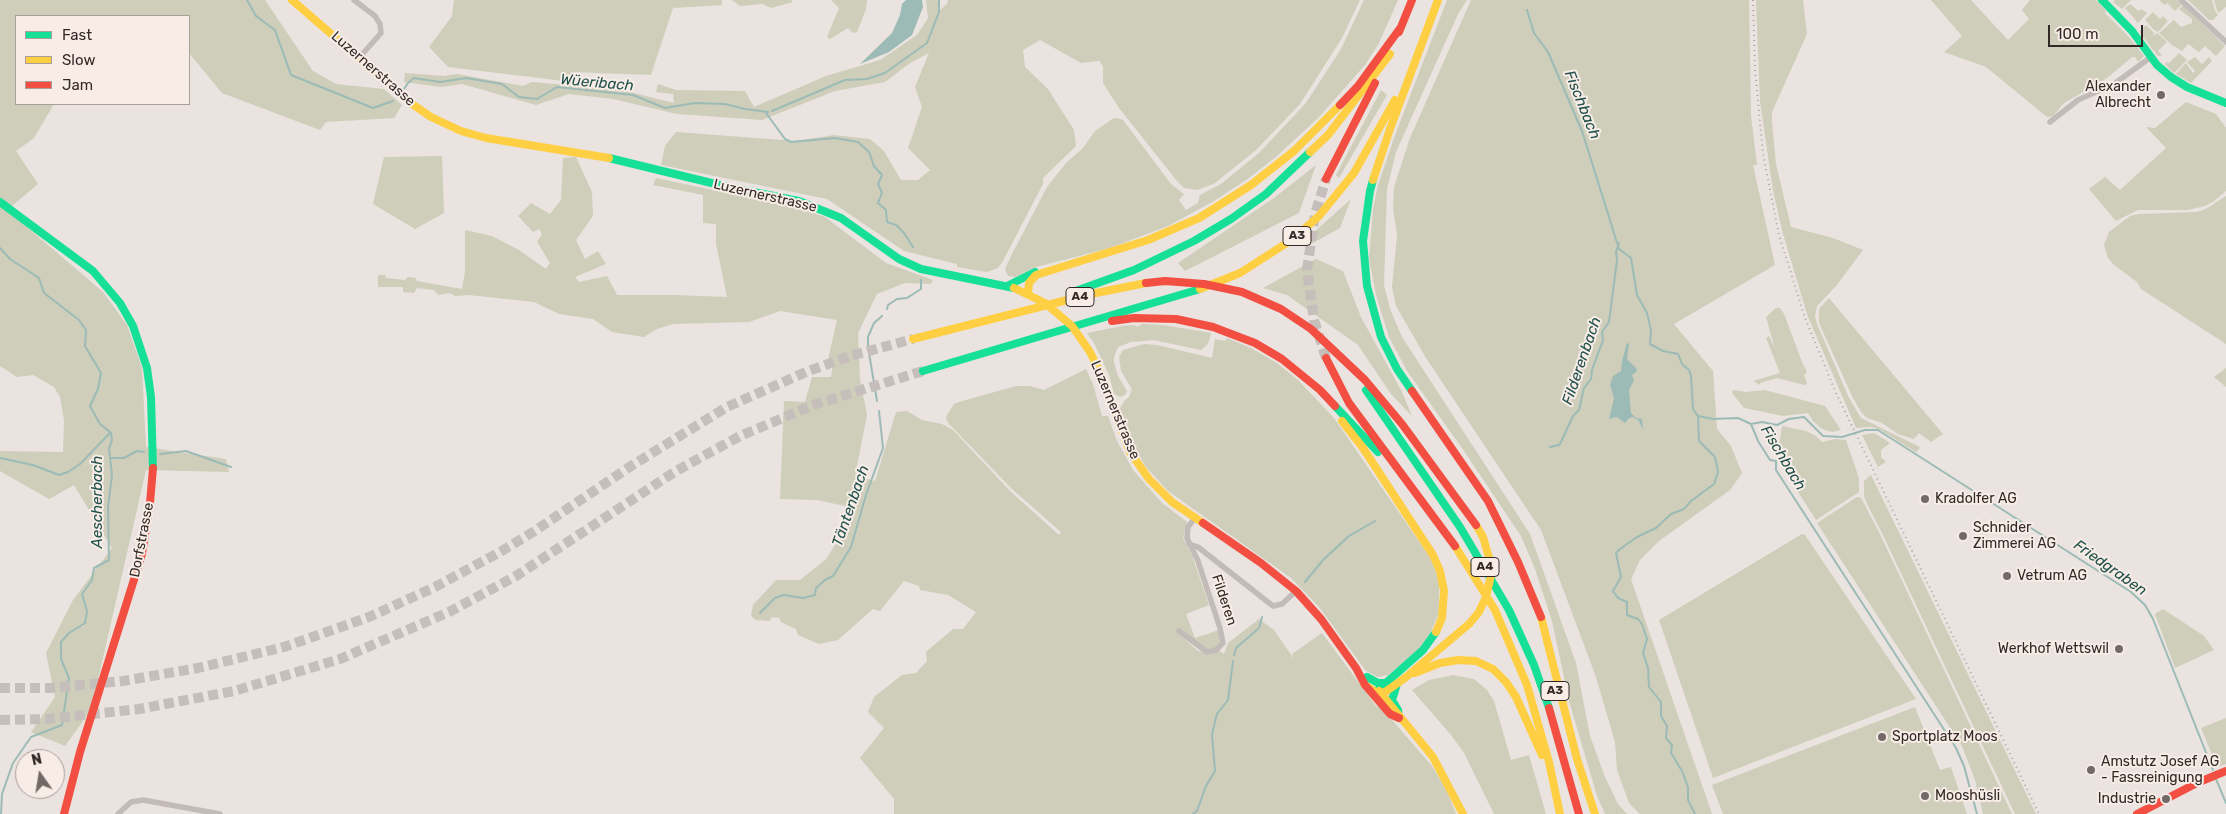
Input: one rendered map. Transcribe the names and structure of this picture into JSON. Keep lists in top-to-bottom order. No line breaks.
{"streets":{"main road":["Luzernerstrasse","A3","A4","Dorfstrasse"],"street":["Filderen"]},"crossings":[["Luzernerstrasse","Filderen"],["A3","A4"]],"water":["Wüeribach","Fischbach","Filderenbach","Aescherbach","Täntenbach","Friedgraben"],"places":["Alexander Albrecht","Kradolfer AG","Schnider Zimmerei AG","Vetrum AG","Werkhof Wettswil","Sportplatz Moos","Amstutz Josef AG - Fassreinigung","Mooshüsli","Industrie"],"legend":["Fast","Slow","Jam"],"scale_bar":"100 m","north":"top"}
